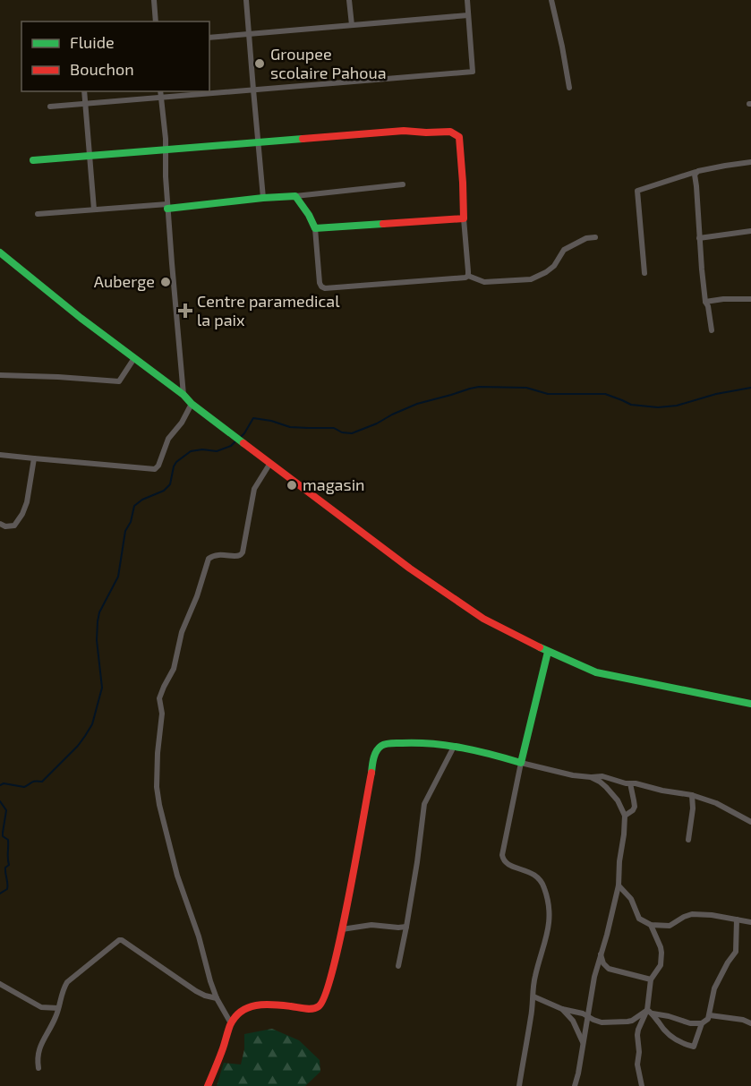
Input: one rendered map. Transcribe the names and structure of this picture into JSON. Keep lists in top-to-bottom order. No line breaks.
{"places":{"other":["Groupee scolaire Pahoua","Auberge","magasin"],"health":["Centre paramedical la paix"]},"legend":["Fluide","Bouchon"]}
